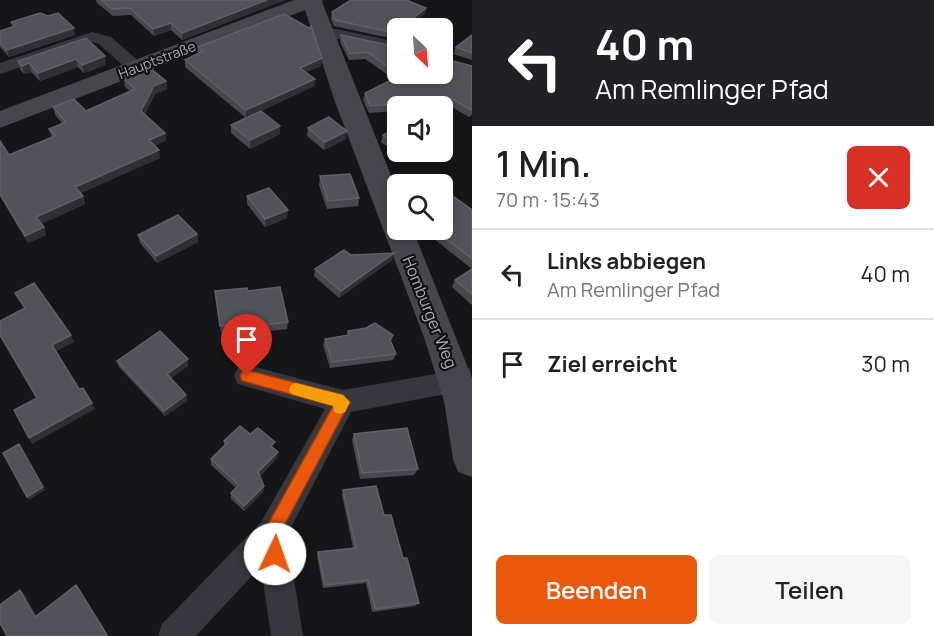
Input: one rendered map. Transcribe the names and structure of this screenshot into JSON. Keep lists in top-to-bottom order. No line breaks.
{"streets":{"street":["Hauptstraße","Homburger Weg"]},"crossings":[["Hauptstraße","Homburger Weg"]],"north":"bottom right","page":{"turn":["40 m","Am Remlinger Pfad"],"heading":["1 Min.","70 m · 15:43"],"list":[{"name":"Links abbiegen","note":"Am Remlinger Pfad","value":"40 m"},{"name":"Ziel erreicht","value":"30 m"}],"buttons":["Beenden","Teilen"]}}
